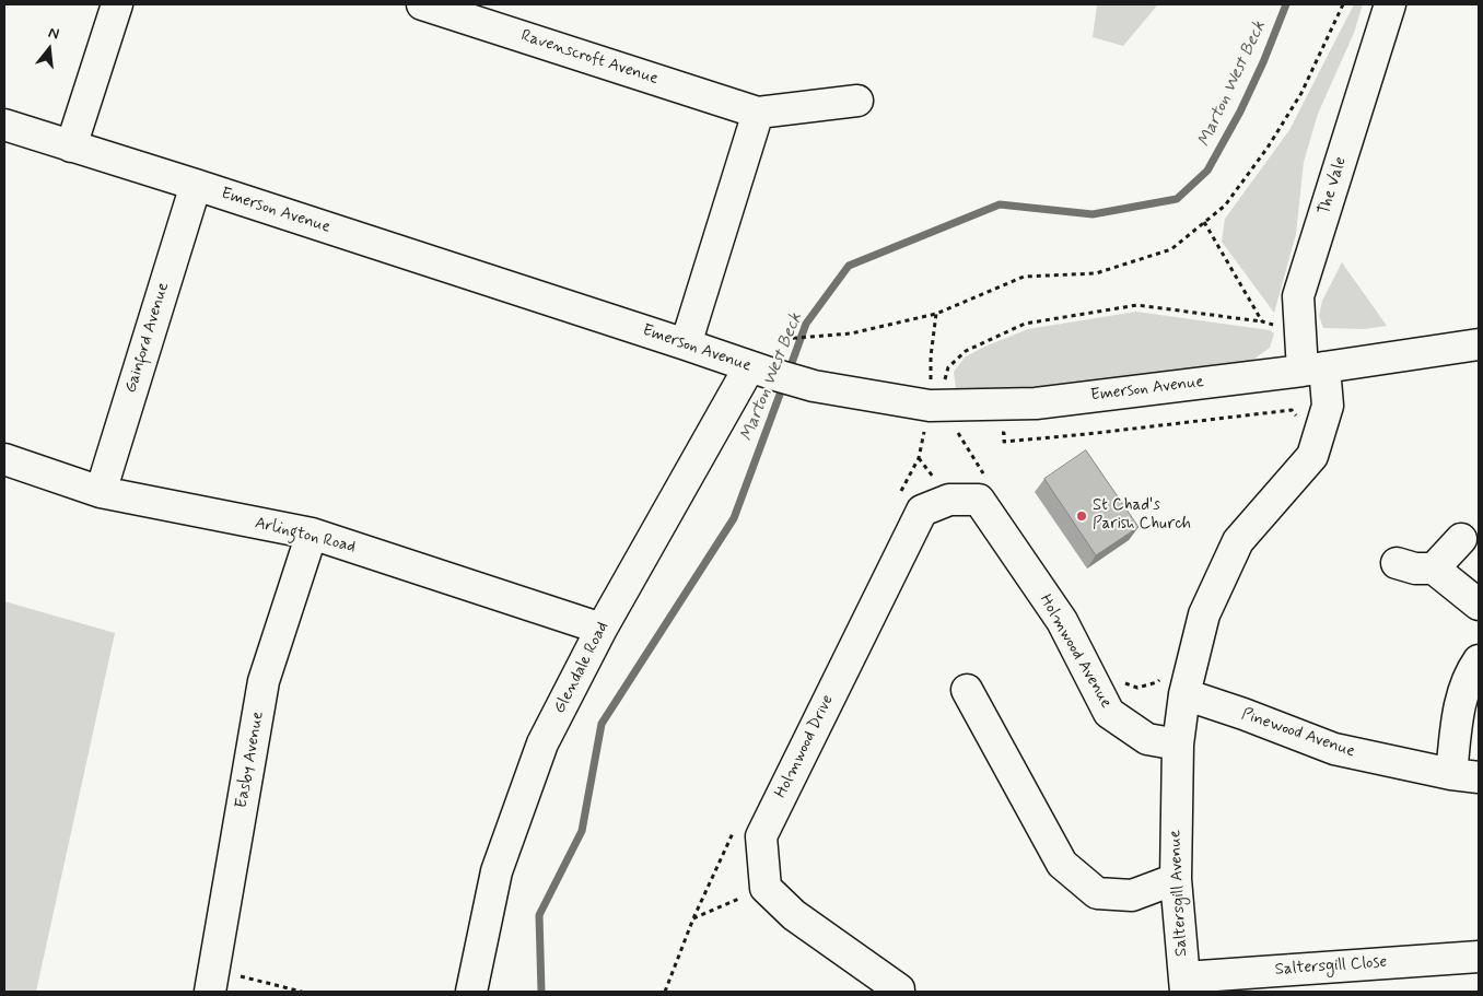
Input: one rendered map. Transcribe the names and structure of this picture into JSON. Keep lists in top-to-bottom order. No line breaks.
{"streets":{"street":["Ravenscroft Avenue","The Vale","Emerson Avenue","Gainford Avenue","Arlington Road","Holmwood Avenue","Glendale Road","Pinewood Avenue","Holmwood Drive","Easby Avenue","Saltersgill Avenue","Saltersgill Close"]},"crossings":[["The Vale","Emerson Avenue"],["The Vale","Pinewood Avenue"],["The Vale","Saltersgill Avenue"],["Emerson Avenue","Gainford Avenue"],["Emerson Avenue","Glendale Road"],["Gainford Avenue","Arlington Road"],["Arlington Road","Glendale Road"],["Arlington Road","Easby Avenue"],["Holmwood Avenue","Holmwood Drive"],["Holmwood Avenue","Saltersgill Avenue"],["Pinewood Avenue","Saltersgill Avenue"],["Saltersgill Avenue","Saltersgill Close"]],"water":["Marton West Beck"],"places":["St Chad's Parish Church"],"north":"top"}
